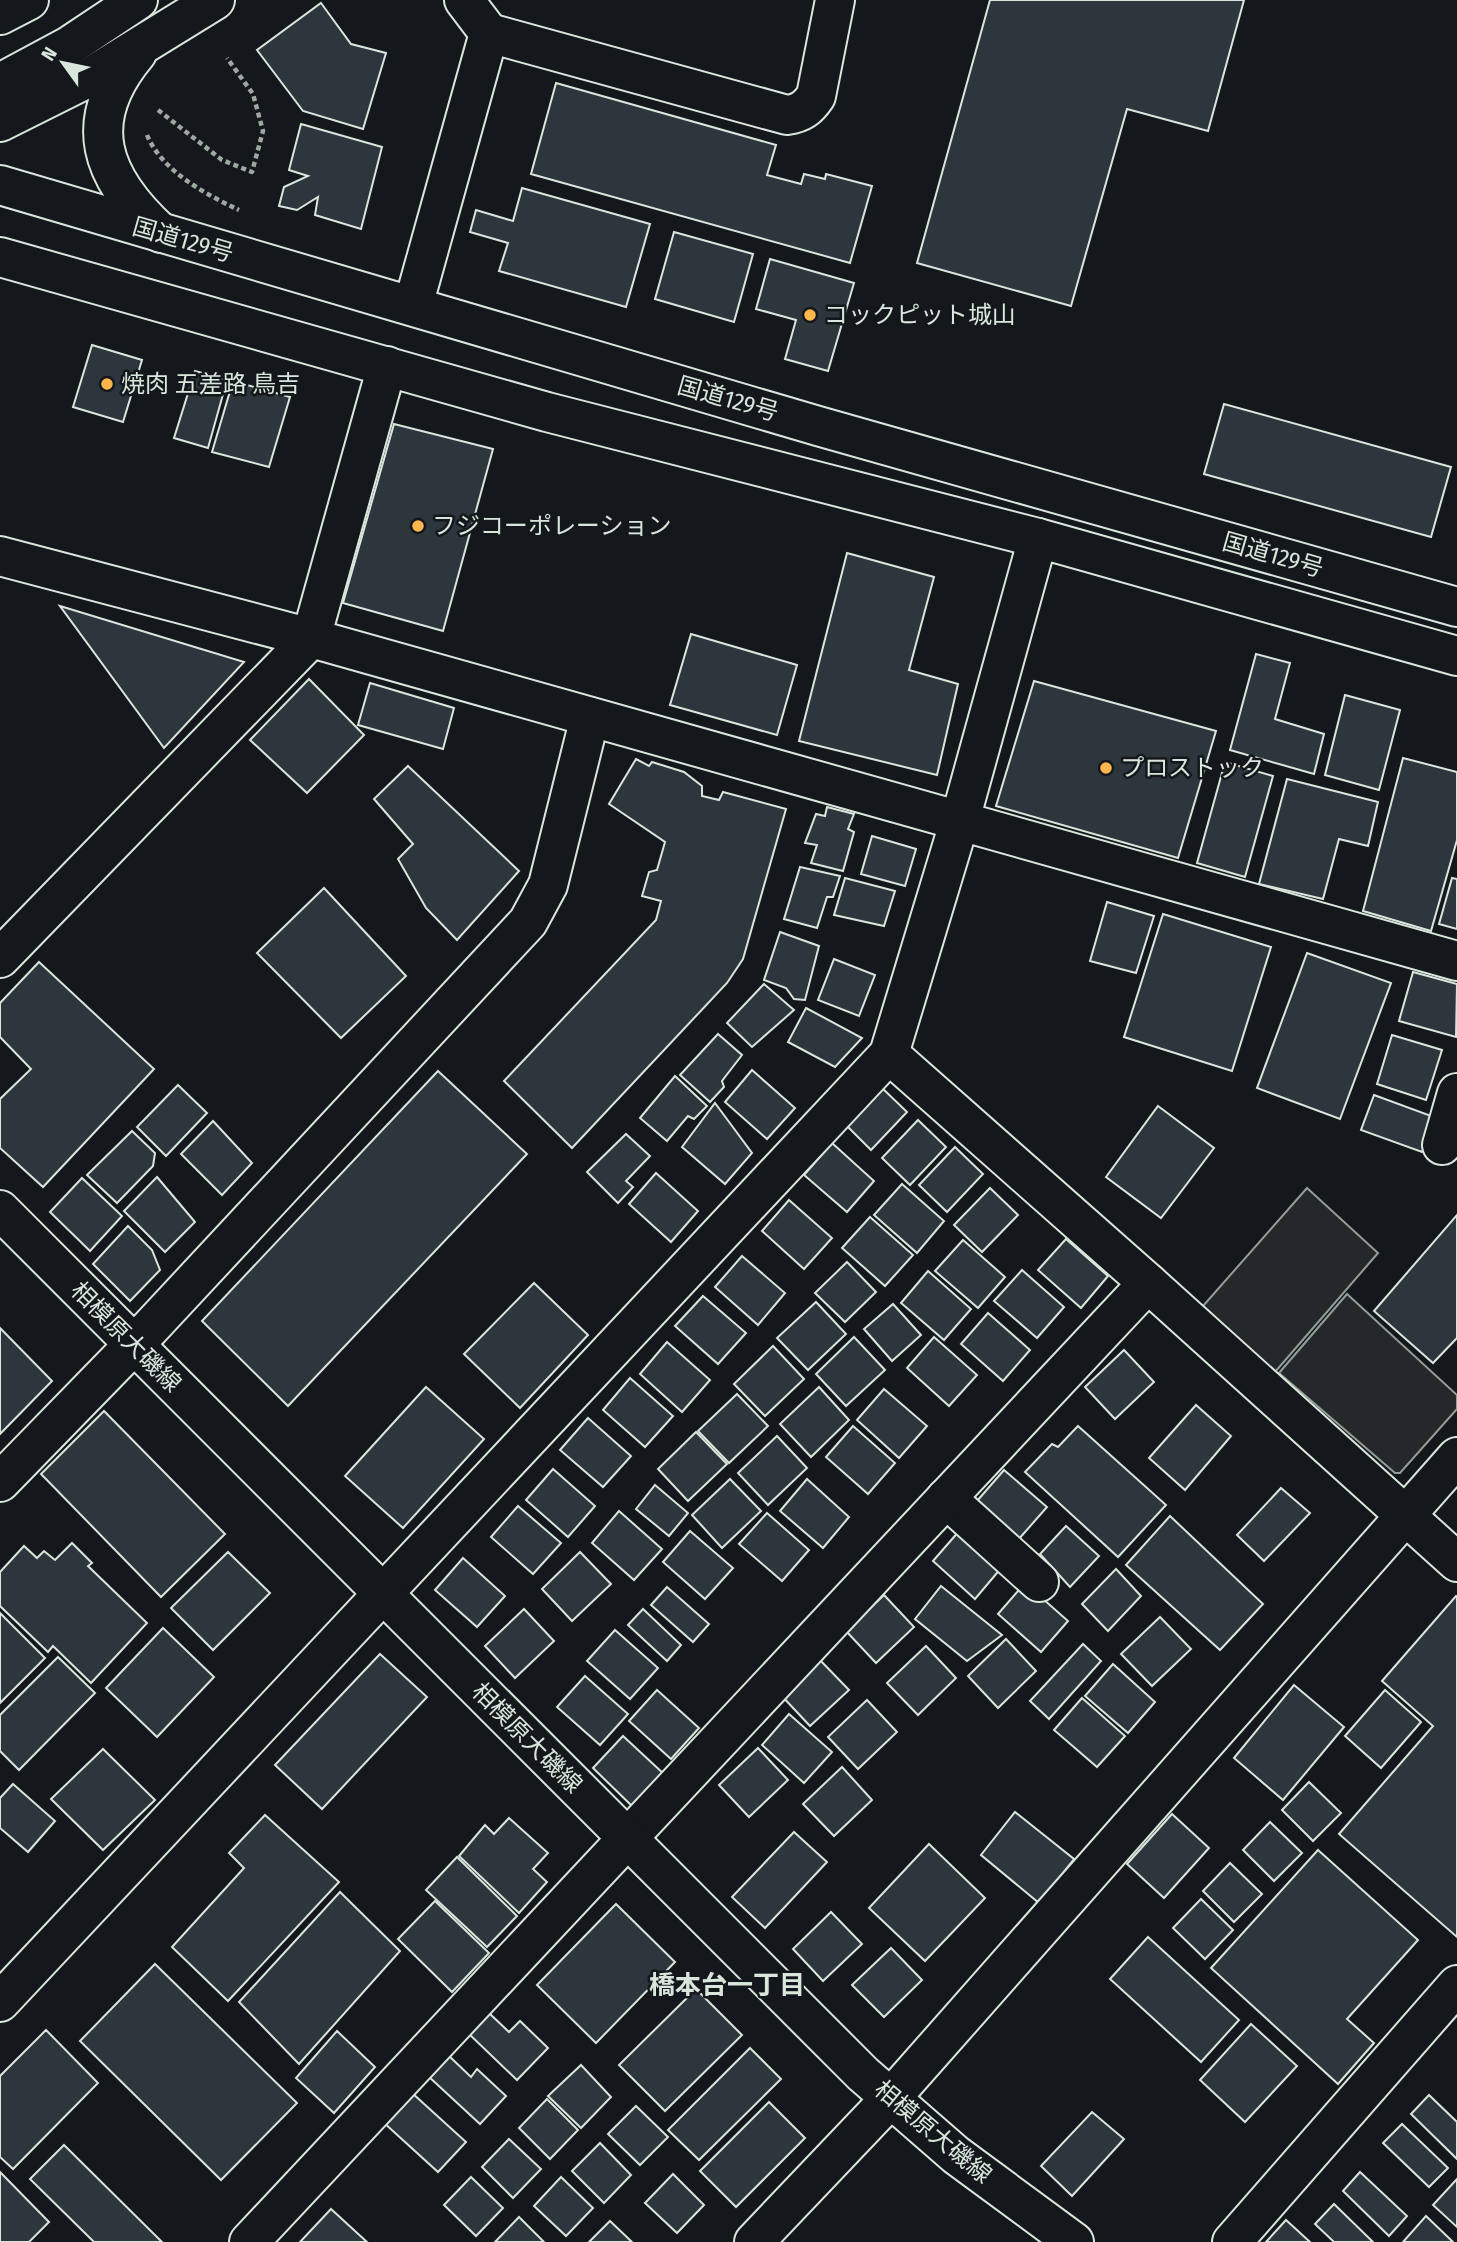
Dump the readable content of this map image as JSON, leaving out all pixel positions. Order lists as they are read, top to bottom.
{
  "streets": {
    "main road": ["国道129号", "相模原大磯線"]
  },
  "districts": ["橋本台一丁目"],
  "places": [
    "コックピット城山",
    "焼肉 五差路 鳥吉",
    "フジコーポレーション",
    "プロストック"
  ],
  "north": "top left"
}
